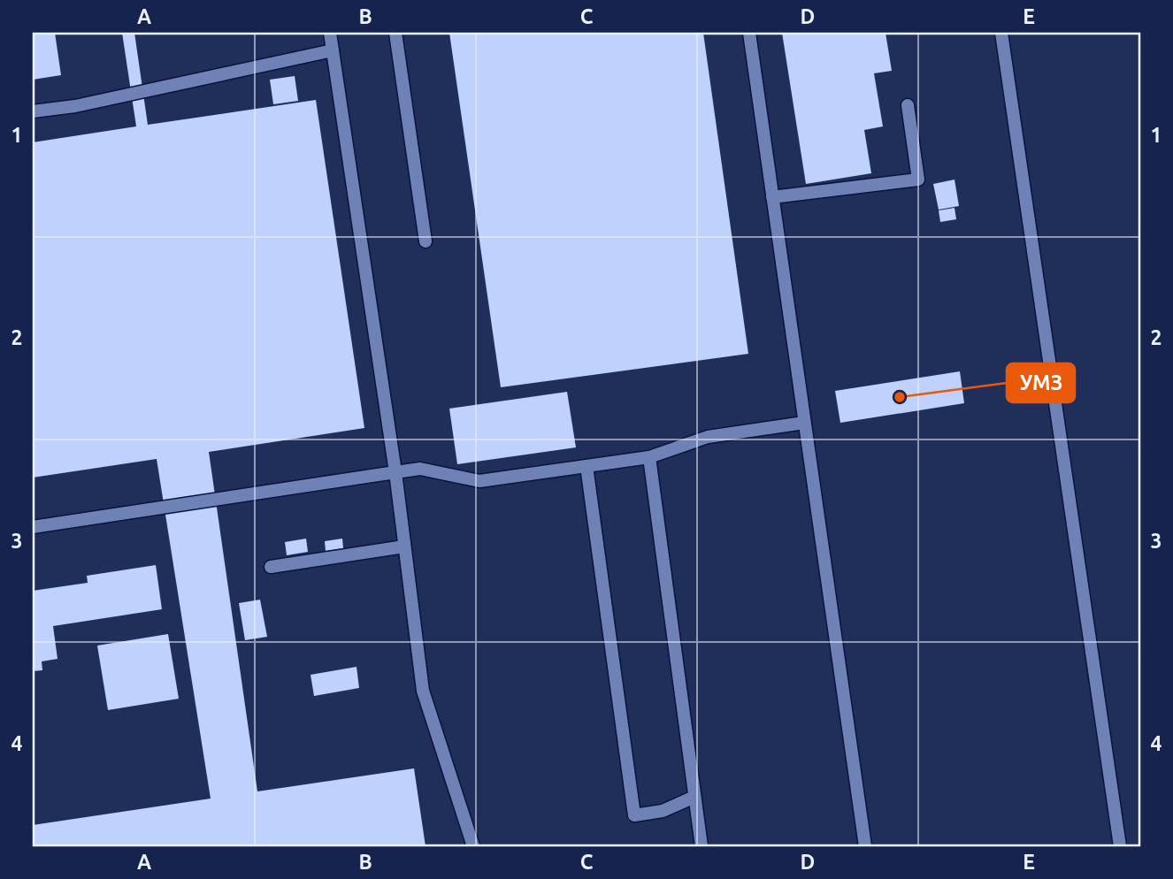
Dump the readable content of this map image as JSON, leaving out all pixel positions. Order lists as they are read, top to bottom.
{
  "places": ["УМЗ"],
  "grid": {
    "columns": [
      "A",
      "B",
      "C",
      "D",
      "E"
    ],
    "rows": [
      "1",
      "2",
      "3",
      "4"
    ]
  }
}
